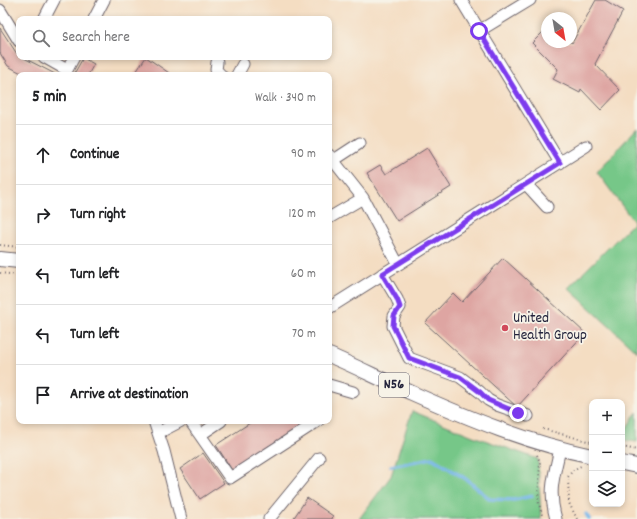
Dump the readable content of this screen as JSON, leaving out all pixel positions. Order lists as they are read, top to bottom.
{
  "streets": {
    "main road": ["N56"]
  },
  "places": ["United Health Group"],
  "north": "bottom right",
  "page": {
    "search": "Search here",
    "heading": ["5 min", "Walk · 340 m"],
    "list": [
      ["Continue", "90 m"],
      ["Turn right", "120 m"],
      ["Turn left", "60 m"],
      ["Turn left", "70 m"],
      "Arrive at destination"
    ],
    "map_buttons": ["+", "−"]
  }
}
